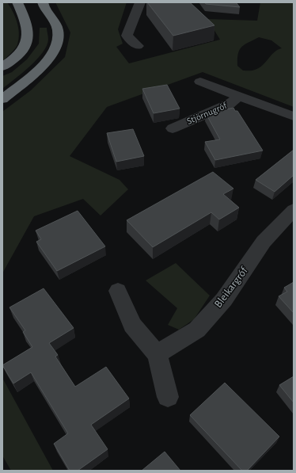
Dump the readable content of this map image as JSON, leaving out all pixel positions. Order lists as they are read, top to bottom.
{
  "streets": {
    "street": ["Stjörnugróf", "Bleikargróf"]
  }
}
